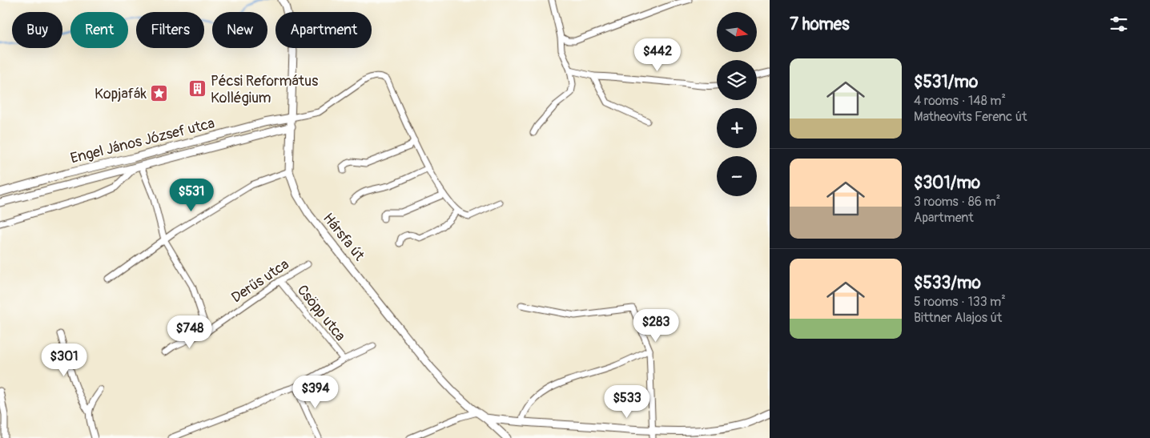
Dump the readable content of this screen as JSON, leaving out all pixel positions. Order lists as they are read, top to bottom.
{
  "streets": {
    "street": [
      "Engel János József utca",
      "Hársfa út",
      "Derűs utca",
      "Csöpp utca"
    ]
  },
  "crossings": [
    ["Engel János József utca", "Hársfa út"],
    ["Derűs utca", "Csöpp utca"]
  ],
  "places": {
    "building": ["Pécsi Református Kollégium"],
    "place": ["Kopjafák"]
  },
  "north": "right",
  "page": {
    "heading": "7 homes",
    "map_buttons": ["+", "−"],
    "chip": [
      "Buy",
      "Rent",
      "Filters",
      "New",
      "Apartment"
    ],
    "price": [
      "$442",
      "$531",
      "$283",
      "$748",
      "$301",
      "$394",
      "$533"
    ],
    "list": [
      {
        "name": "$531/mo",
        "note": "4 rooms · 148 m² · Matheovits Ferenc út"
      },
      {
        "name": "$301/mo",
        "note": "3 rooms · 86 m² · Apartment"
      },
      {
        "name": "$533/mo",
        "note": "5 rooms · 133 m² · Bittner Alajos út"
      }
    ]
  }
}
